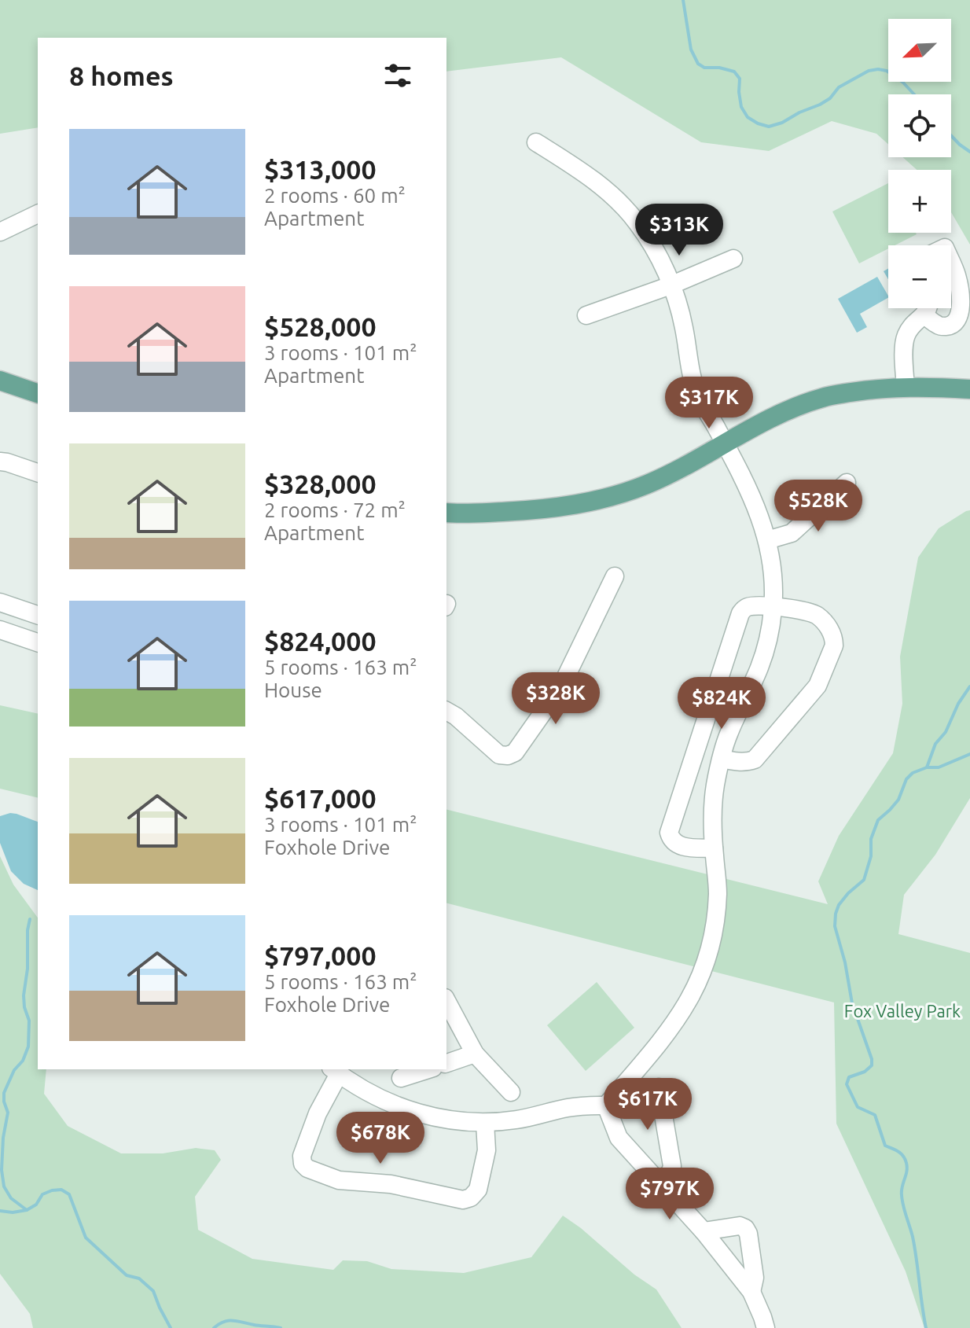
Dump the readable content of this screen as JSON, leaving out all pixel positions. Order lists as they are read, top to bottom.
{
  "parks": ["Fox Valley Park"],
  "north": "bottom left",
  "page": {
    "map_buttons": ["+", "−"],
    "heading": "8 homes",
    "list": [
      {
        "name": "$313,000",
        "note": "2 rooms · 60 m² · Apartment"
      },
      {
        "name": "$528,000",
        "note": "3 rooms · 101 m² · Apartment"
      },
      {
        "name": "$328,000",
        "note": "2 rooms · 72 m² · Apartment"
      },
      {
        "name": "$824,000",
        "note": "5 rooms · 163 m² · House"
      },
      {
        "name": "$617,000",
        "note": "3 rooms · 101 m² · Foxhole Drive"
      },
      {
        "name": "$797,000",
        "note": "5 rooms · 163 m² · Foxhole Drive"
      }
    ],
    "price": [
      "$313K",
      "$317K",
      "$528K",
      "$328K",
      "$824K",
      "$617K",
      "$678K",
      "$797K"
    ]
  }
}
